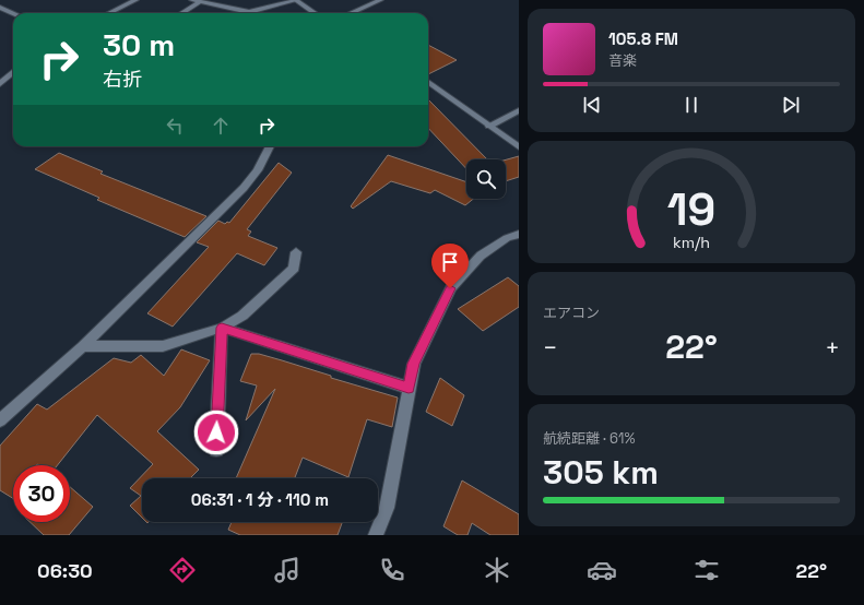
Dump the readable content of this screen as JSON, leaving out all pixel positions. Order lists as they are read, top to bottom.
{
  "page": {
    "turn": ["30 m", "右折"],
    "song": ["105.8 FM", "音楽"],
    "tile": [
      "エアコン",
      ["航続距離 · 61%", "305 km"]
    ],
    "heat": ["−", "22°", "+"],
    "limit": "30",
    "trip": "06:31 · 1 分 · 110 m",
    "tabs": ["06:30", "22°"],
    "gauge": ["19", "km/h"]
  }
}
